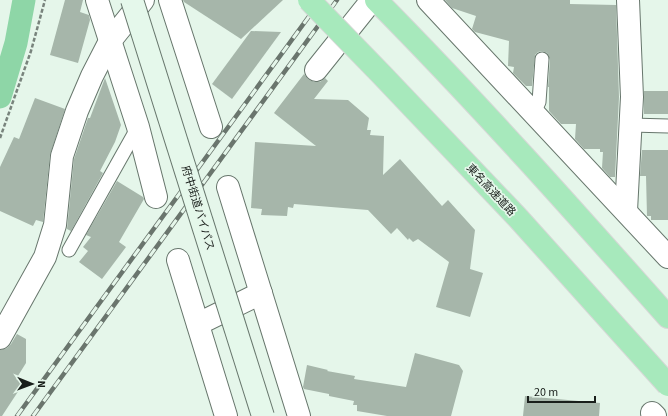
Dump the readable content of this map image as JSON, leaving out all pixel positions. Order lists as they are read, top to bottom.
{
  "streets": {
    "highway": ["東名高速道路"],
    "street": ["府中街道バイパス"]
  },
  "scale_bar": "20 m",
  "north": "right"
}
